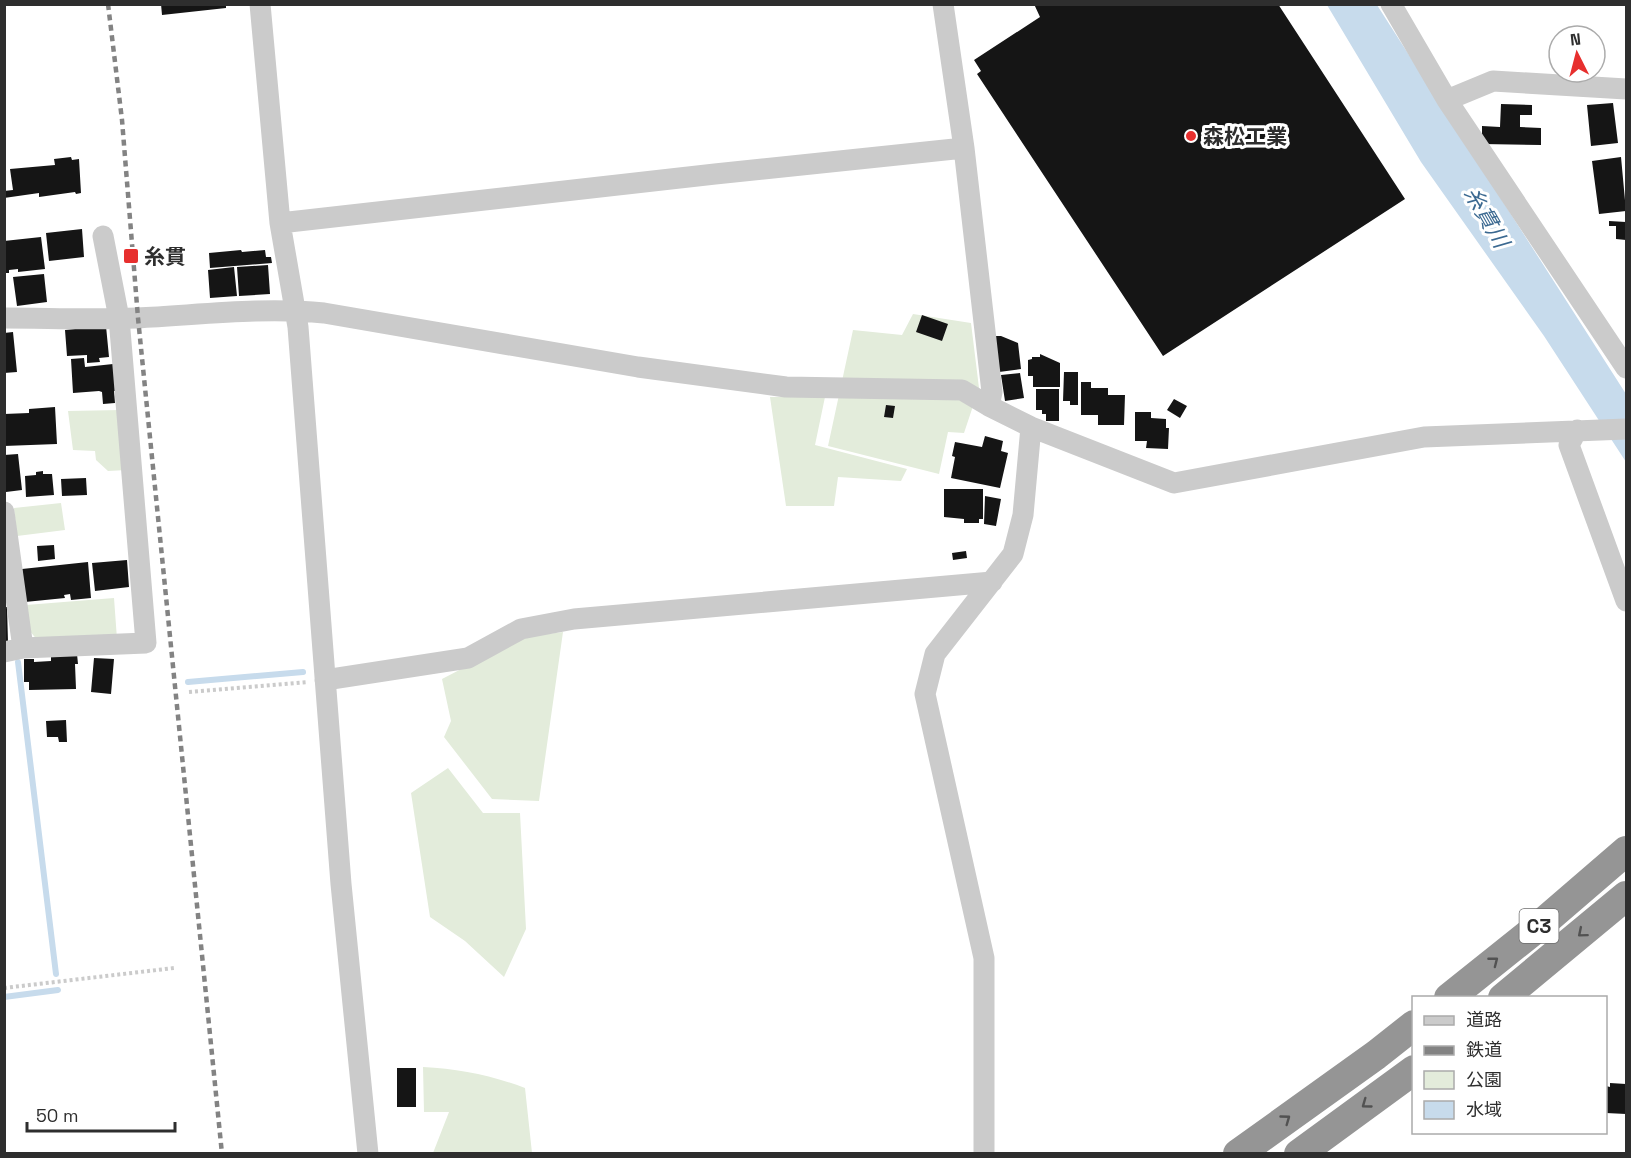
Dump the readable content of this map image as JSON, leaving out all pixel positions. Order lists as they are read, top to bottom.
{
  "streets": {
    "highway": ["C3"]
  },
  "water": ["糸貫川"],
  "places": {
    "other": ["森松工業"],
    "transit": ["糸貫"]
  },
  "legend": [
    "道路",
    "鉄道",
    "公園",
    "水域"
  ],
  "scale_bar": "50 m",
  "north": "top"
}
